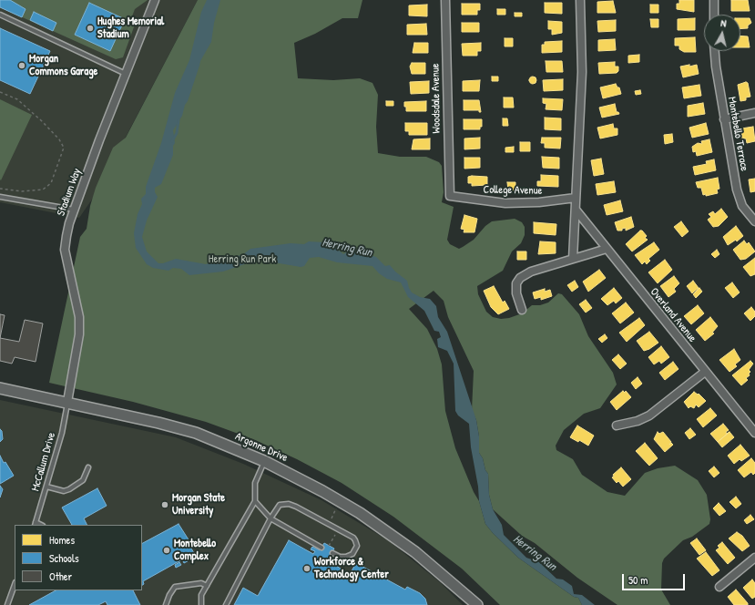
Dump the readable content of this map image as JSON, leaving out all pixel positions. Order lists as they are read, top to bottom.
{
  "streets": {
    "main road": ["Argonne Drive"],
    "street": [
      "Woodsdale Avenue",
      "Montebello Terrace",
      "College Avenue",
      "Stadium Way",
      "Overland Avenue"
    ],
    "lane": ["McCallum Drive"]
  },
  "crossings": [
    ["Woodsdale Avenue", "College Avenue"],
    ["Stadium Way", "Argonne Drive"],
    ["Stadium Way", "McCallum Drive"],
    ["Argonne Drive", "McCallum Drive"]
  ],
  "water": ["Herring Run"],
  "parks": ["Herring Run Park"],
  "places": [
    "Hughes Memorial Stadium",
    "Morgan Commons Garage",
    "Morgan State University",
    "Montebello Complex",
    "Workforce & Technology Center"
  ],
  "legend": ["Homes", "Schools", "Other"],
  "scale_bar": "50 m",
  "north": "top"
}
